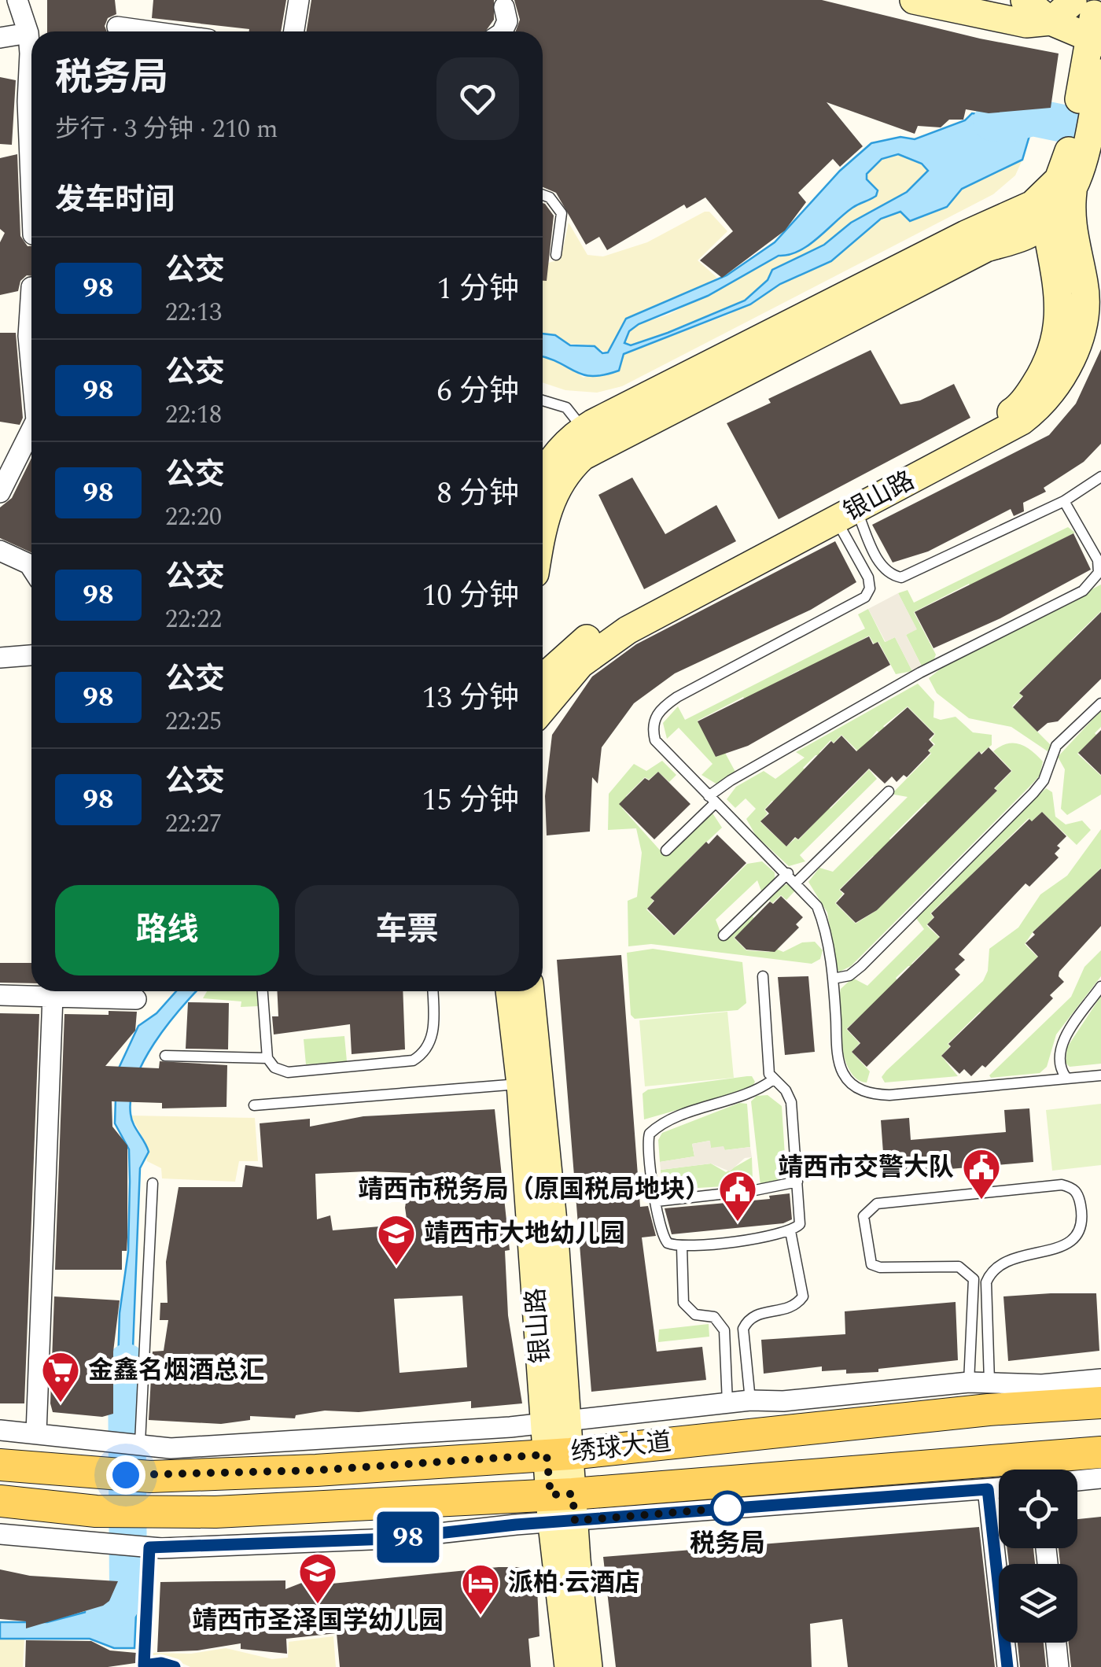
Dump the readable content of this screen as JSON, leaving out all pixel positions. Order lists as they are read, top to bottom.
{
  "streets": {
    "main road": ["银山路", "绣球大道"]
  },
  "crossings": [
    ["银山路", "绣球大道"]
  ],
  "places": {
    "public building": ["靖西市交警大队", "靖西市税务局（原国税局地块）"],
    "school or university": ["靖西市大地幼儿园", "靖西市圣泽国学幼儿园"],
    "supermarket": ["金鑫名烟酒总汇"],
    "other": ["税务局"],
    "hotel": ["派柏·云酒店"]
  },
  "lines": ["bus line 98"],
  "page": {
    "on_map": "98",
    "heading": [
      ["税务局", "步行 · 3 分钟 · 210 m"],
      "发车时间"
    ],
    "list": [
      {
        "mark": "98",
        "name": "公交",
        "note": "22:13",
        "value": "1 分钟"
      },
      {
        "mark": "98",
        "name": "公交",
        "note": "22:18",
        "value": "6 分钟"
      },
      {
        "mark": "98",
        "name": "公交",
        "note": "22:20",
        "value": "8 分钟"
      },
      {
        "mark": "98",
        "name": "公交",
        "note": "22:22",
        "value": "10 分钟"
      },
      {
        "mark": "98",
        "name": "公交",
        "note": "22:25",
        "value": "13 分钟"
      },
      {
        "mark": "98",
        "name": "公交",
        "note": "22:27",
        "value": "15 分钟"
      }
    ],
    "buttons": ["路线", "车票"]
  }
}
